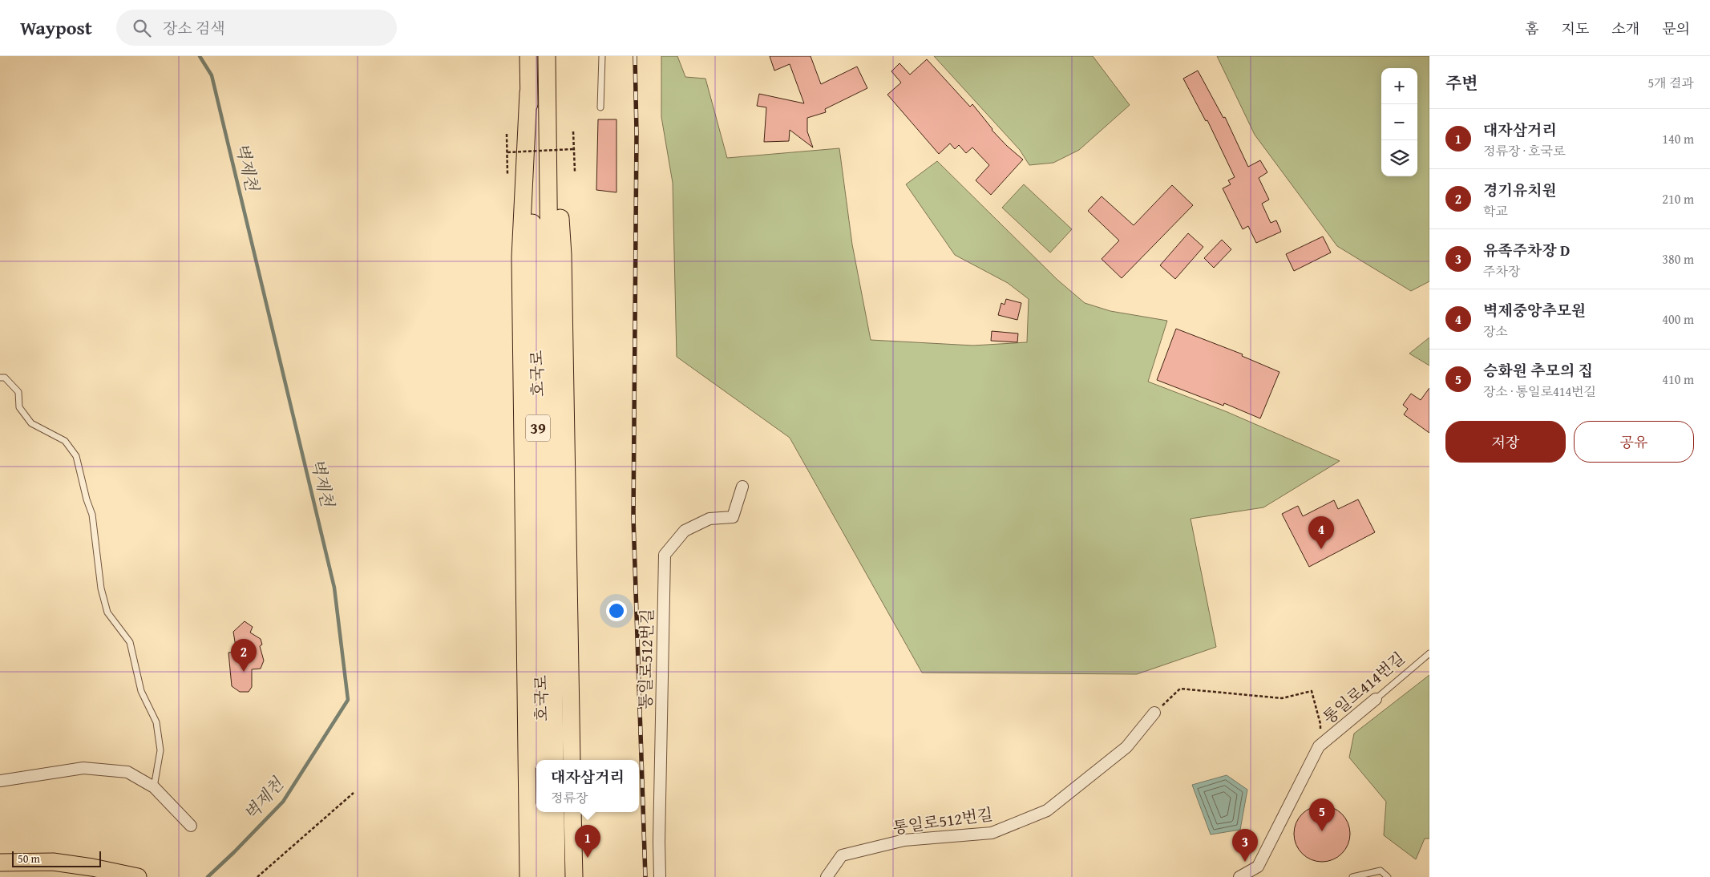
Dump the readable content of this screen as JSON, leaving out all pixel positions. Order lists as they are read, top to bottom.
{
  "streets": {
    "main road": ["호국로", "39"],
    "street": ["통일로512번길", "통일로414번길"]
  },
  "water": ["벽제천"],
  "scale_bar": "50 m",
  "page": {
    "header": "Waypost",
    "search": "장소 검색",
    "nav": [
      "홈",
      "지도",
      "소개",
      "문의"
    ],
    "heading": ["주변", "5개 결과"],
    "map_buttons": ["+", "−"],
    "list": [
      {
        "mark": "1",
        "name": "대자삼거리",
        "note": "정류장 · 호국로",
        "value": "140 m"
      },
      {
        "mark": "2",
        "name": "경기유치원",
        "note": "학교",
        "value": "210 m"
      },
      {
        "mark": "3",
        "name": "유족주차장 D",
        "note": "주차장",
        "value": "380 m"
      },
      {
        "mark": "4",
        "name": "벽제중앙추모원",
        "note": "장소",
        "value": "400 m"
      },
      {
        "mark": "5",
        "name": "승화원 추모의 집",
        "note": "장소 · 통일로414번길",
        "value": "410 m"
      }
    ],
    "buttons": ["저장", "공유"],
    "pins": [
      "4",
      "2",
      "5",
      "1",
      "3"
    ],
    "popup": ["대자삼거리", "정류장"],
    "scale": "50 m"
  }
}
